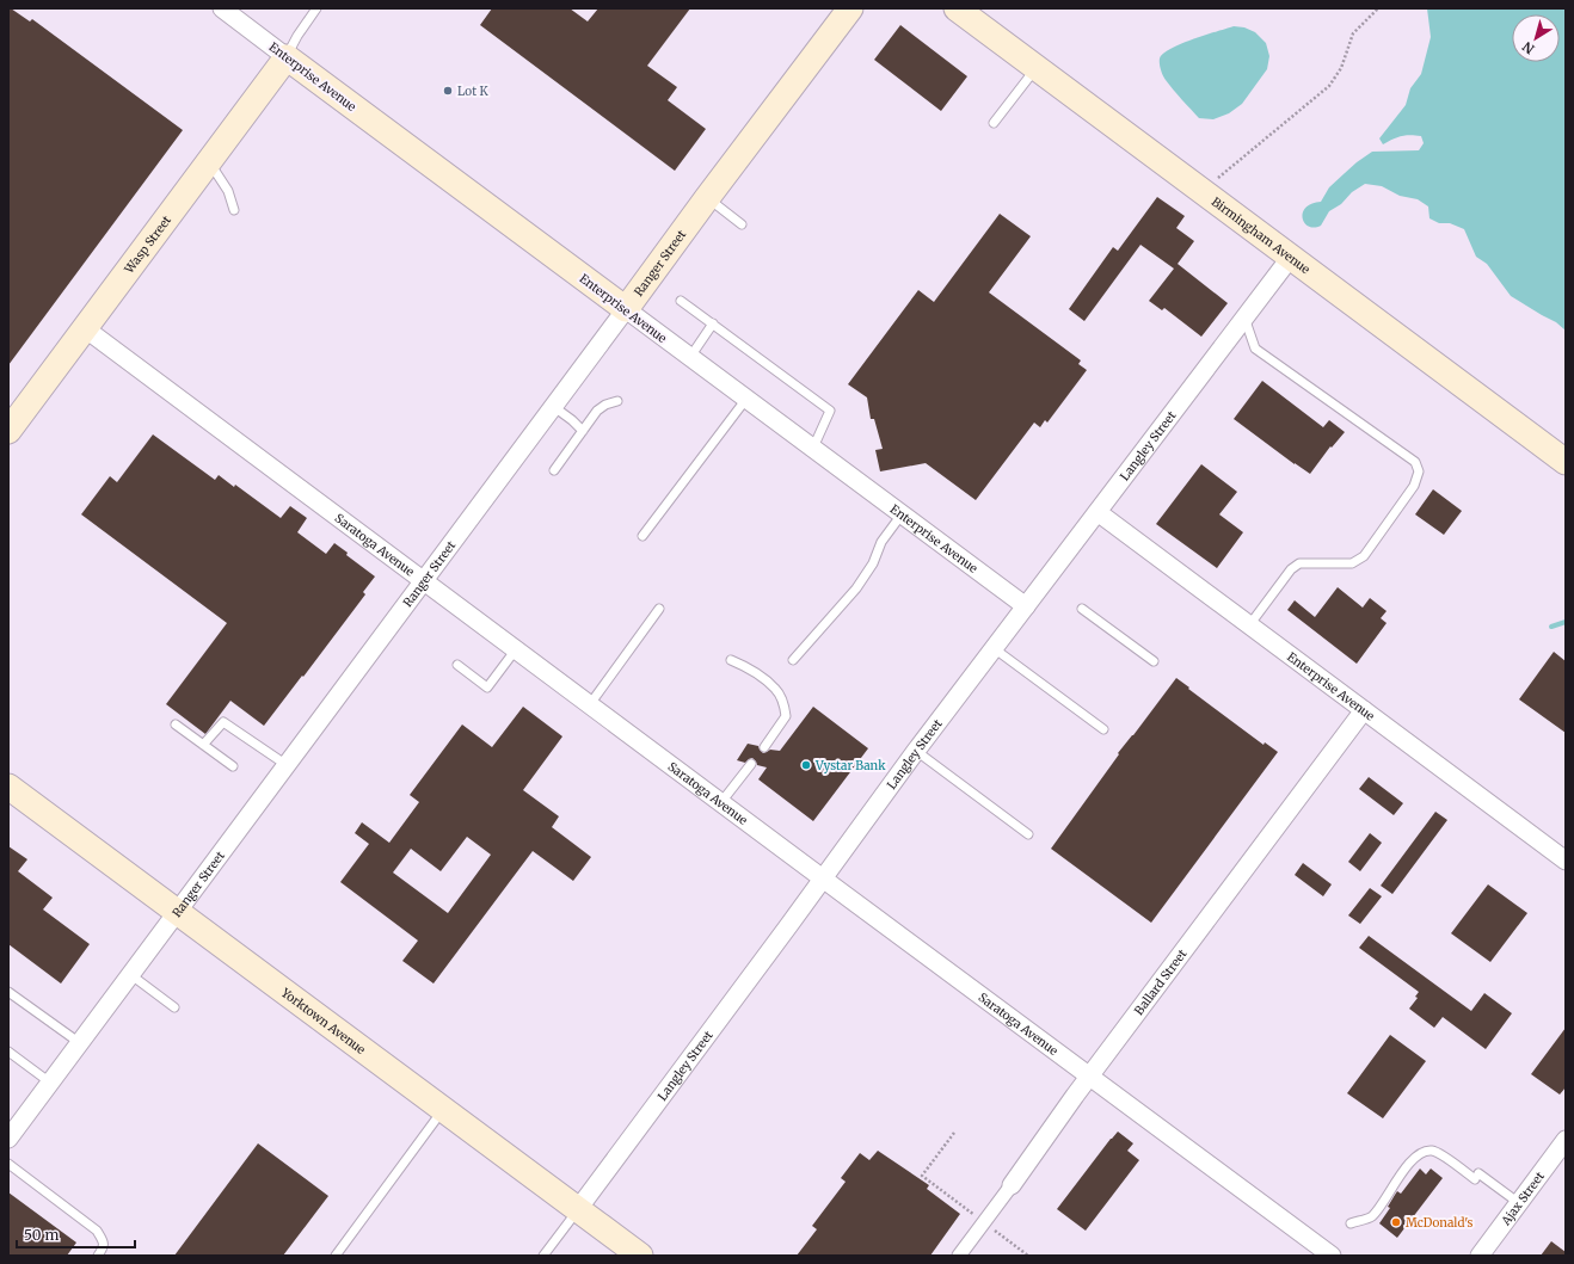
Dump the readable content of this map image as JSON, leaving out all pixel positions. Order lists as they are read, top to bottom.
{
  "streets": {
    "main road": [
      "Enterprise Avenue",
      "Birmingham Avenue",
      "Wasp Street",
      "Ranger Street",
      "Yorktown Avenue"
    ],
    "street": [
      "Langley Street",
      "Saratoga Avenue",
      "Ballard Street",
      "Ajax Street"
    ]
  },
  "crossings": [
    ["Enterprise Avenue", "Wasp Street"],
    ["Enterprise Avenue", "Ranger Street"],
    ["Enterprise Avenue", "Langley Street"],
    ["Enterprise Avenue", "Ballard Street"],
    ["Birmingham Avenue", "Langley Street"],
    ["Wasp Street", "Saratoga Avenue"],
    ["Ranger Street", "Saratoga Avenue"],
    ["Ranger Street", "Yorktown Avenue"],
    ["Langley Street", "Saratoga Avenue"],
    ["Langley Street", "Yorktown Avenue"],
    ["Saratoga Avenue", "Ballard Street"]
  ],
  "places": ["Lot K", "Vystar Bank", "McDonald's"],
  "scale_bar": "50 m",
  "north": "bottom left"
}
